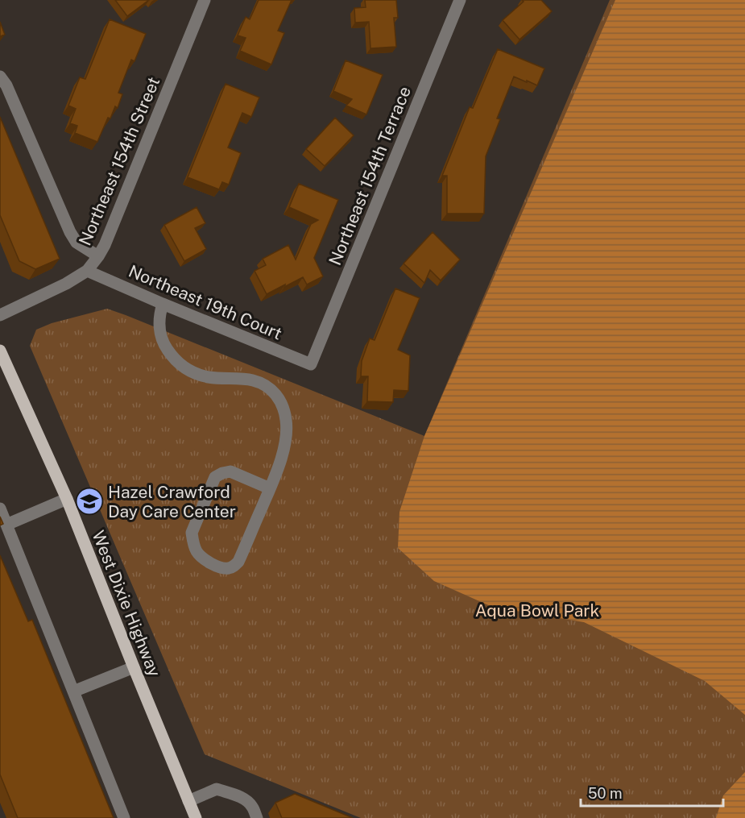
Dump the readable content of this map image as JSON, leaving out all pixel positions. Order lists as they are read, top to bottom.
{
  "streets": {
    "main road": ["West Dixie Highway"],
    "street": ["Northeast 154th Street", "Northeast 154th Terrace", "Northeast 19th Court"]
  },
  "crossings": [
    ["Northeast 154th Street", "Northeast 19th Court"],
    ["Northeast 154th Terrace", "Northeast 19th Court"]
  ],
  "parks": ["Aqua Bowl Park"],
  "places": {
    "school or university": ["Hazel Crawford Day Care Center"]
  },
  "scale_bar": "50 m"
}
